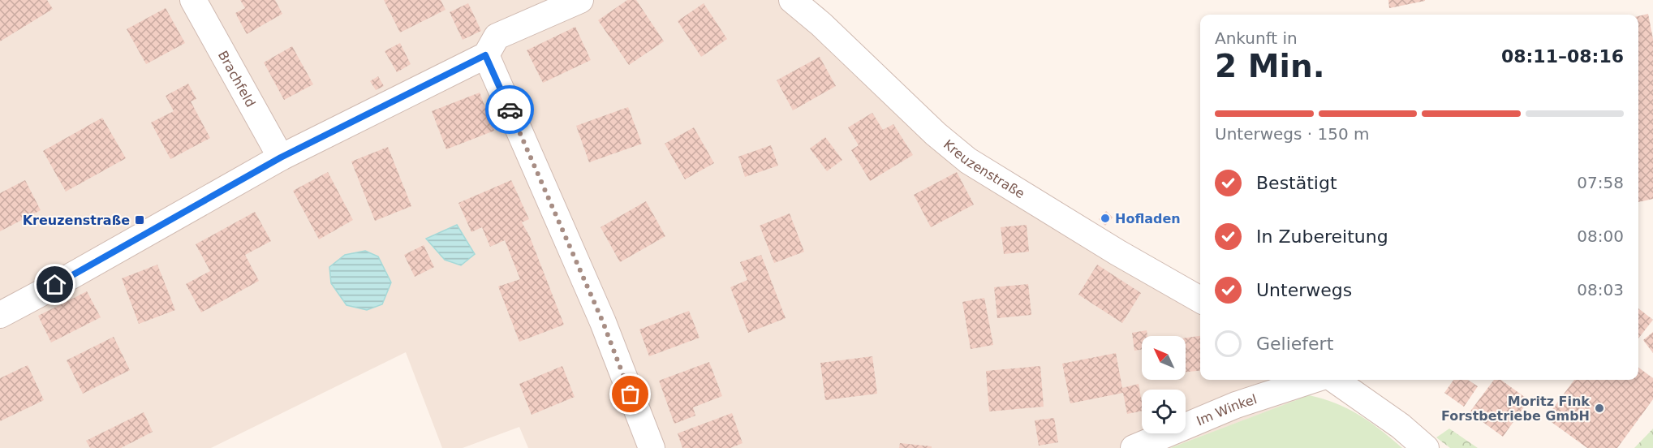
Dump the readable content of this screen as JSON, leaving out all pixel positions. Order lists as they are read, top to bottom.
{
  "streets": {
    "street": ["Brachfeld", "Kreuzenstraße", "Im Winkel"]
  },
  "places": {
    "other": ["Hofladen", "Moritz Fink Forstbetriebe GmbH"],
    "transit": ["Kreuzenstraße"]
  },
  "north": "top left",
  "page": {
    "heading": ["2 Min.", "Ankunft in", "08:11–08:16"],
    "bar": "Unterwegs · 150 m",
    "list": [
      ["Bestätigt", "07:58"],
      ["In Zubereitung", "08:00"],
      ["Unterwegs", "08:03"],
      "Geliefert"
    ]
  }
}
